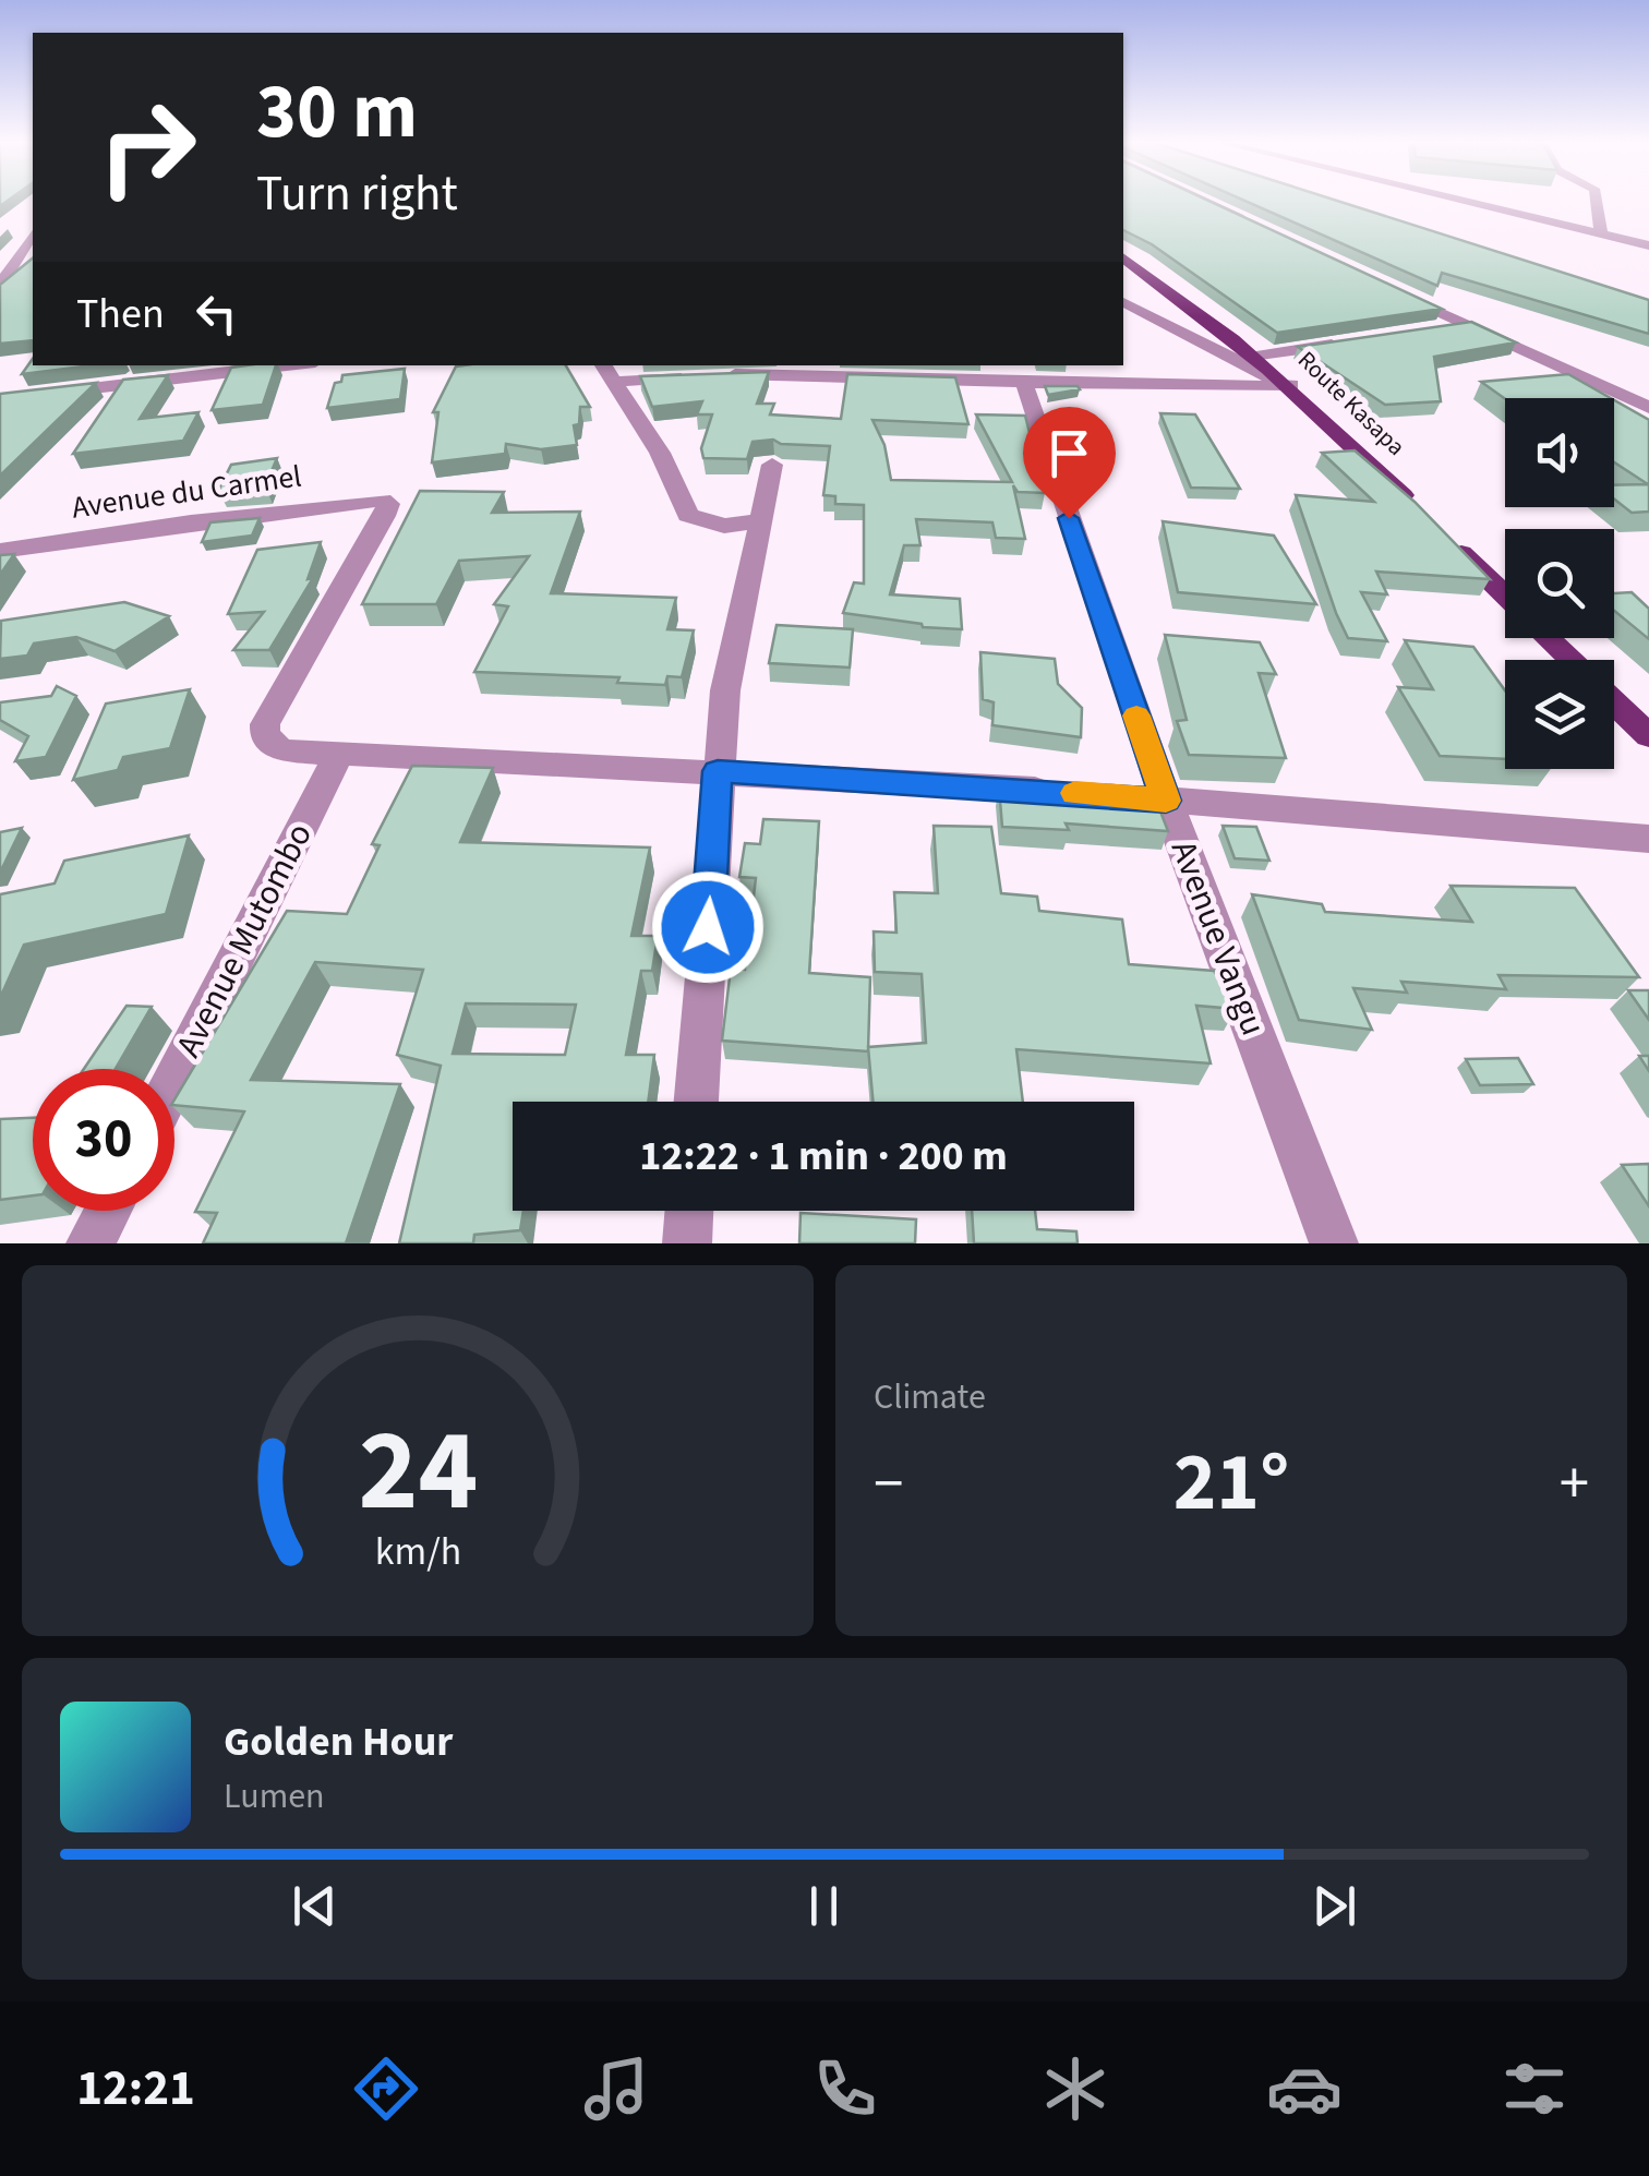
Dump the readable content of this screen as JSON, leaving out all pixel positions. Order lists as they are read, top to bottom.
{
  "streets": {
    "main road": ["Route Kasapa"],
    "street": ["Avenue du Carmel", "Avenue Vangu", "Avenue Mutombo"]
  },
  "crossings": [
    ["Avenue du Carmel", "Avenue Mutombo"]
  ],
  "page": {
    "turn": ["30 m", "Turn right"],
    "then": "Then",
    "limit": "30",
    "trip": "12:22 · 1 min · 200 m",
    "tile": "Climate",
    "heat": ["−", "21°", "+"],
    "song": ["Golden Hour", "Lumen"],
    "tabs": "12:21",
    "gauge": ["24", "km/h"]
  }
}
